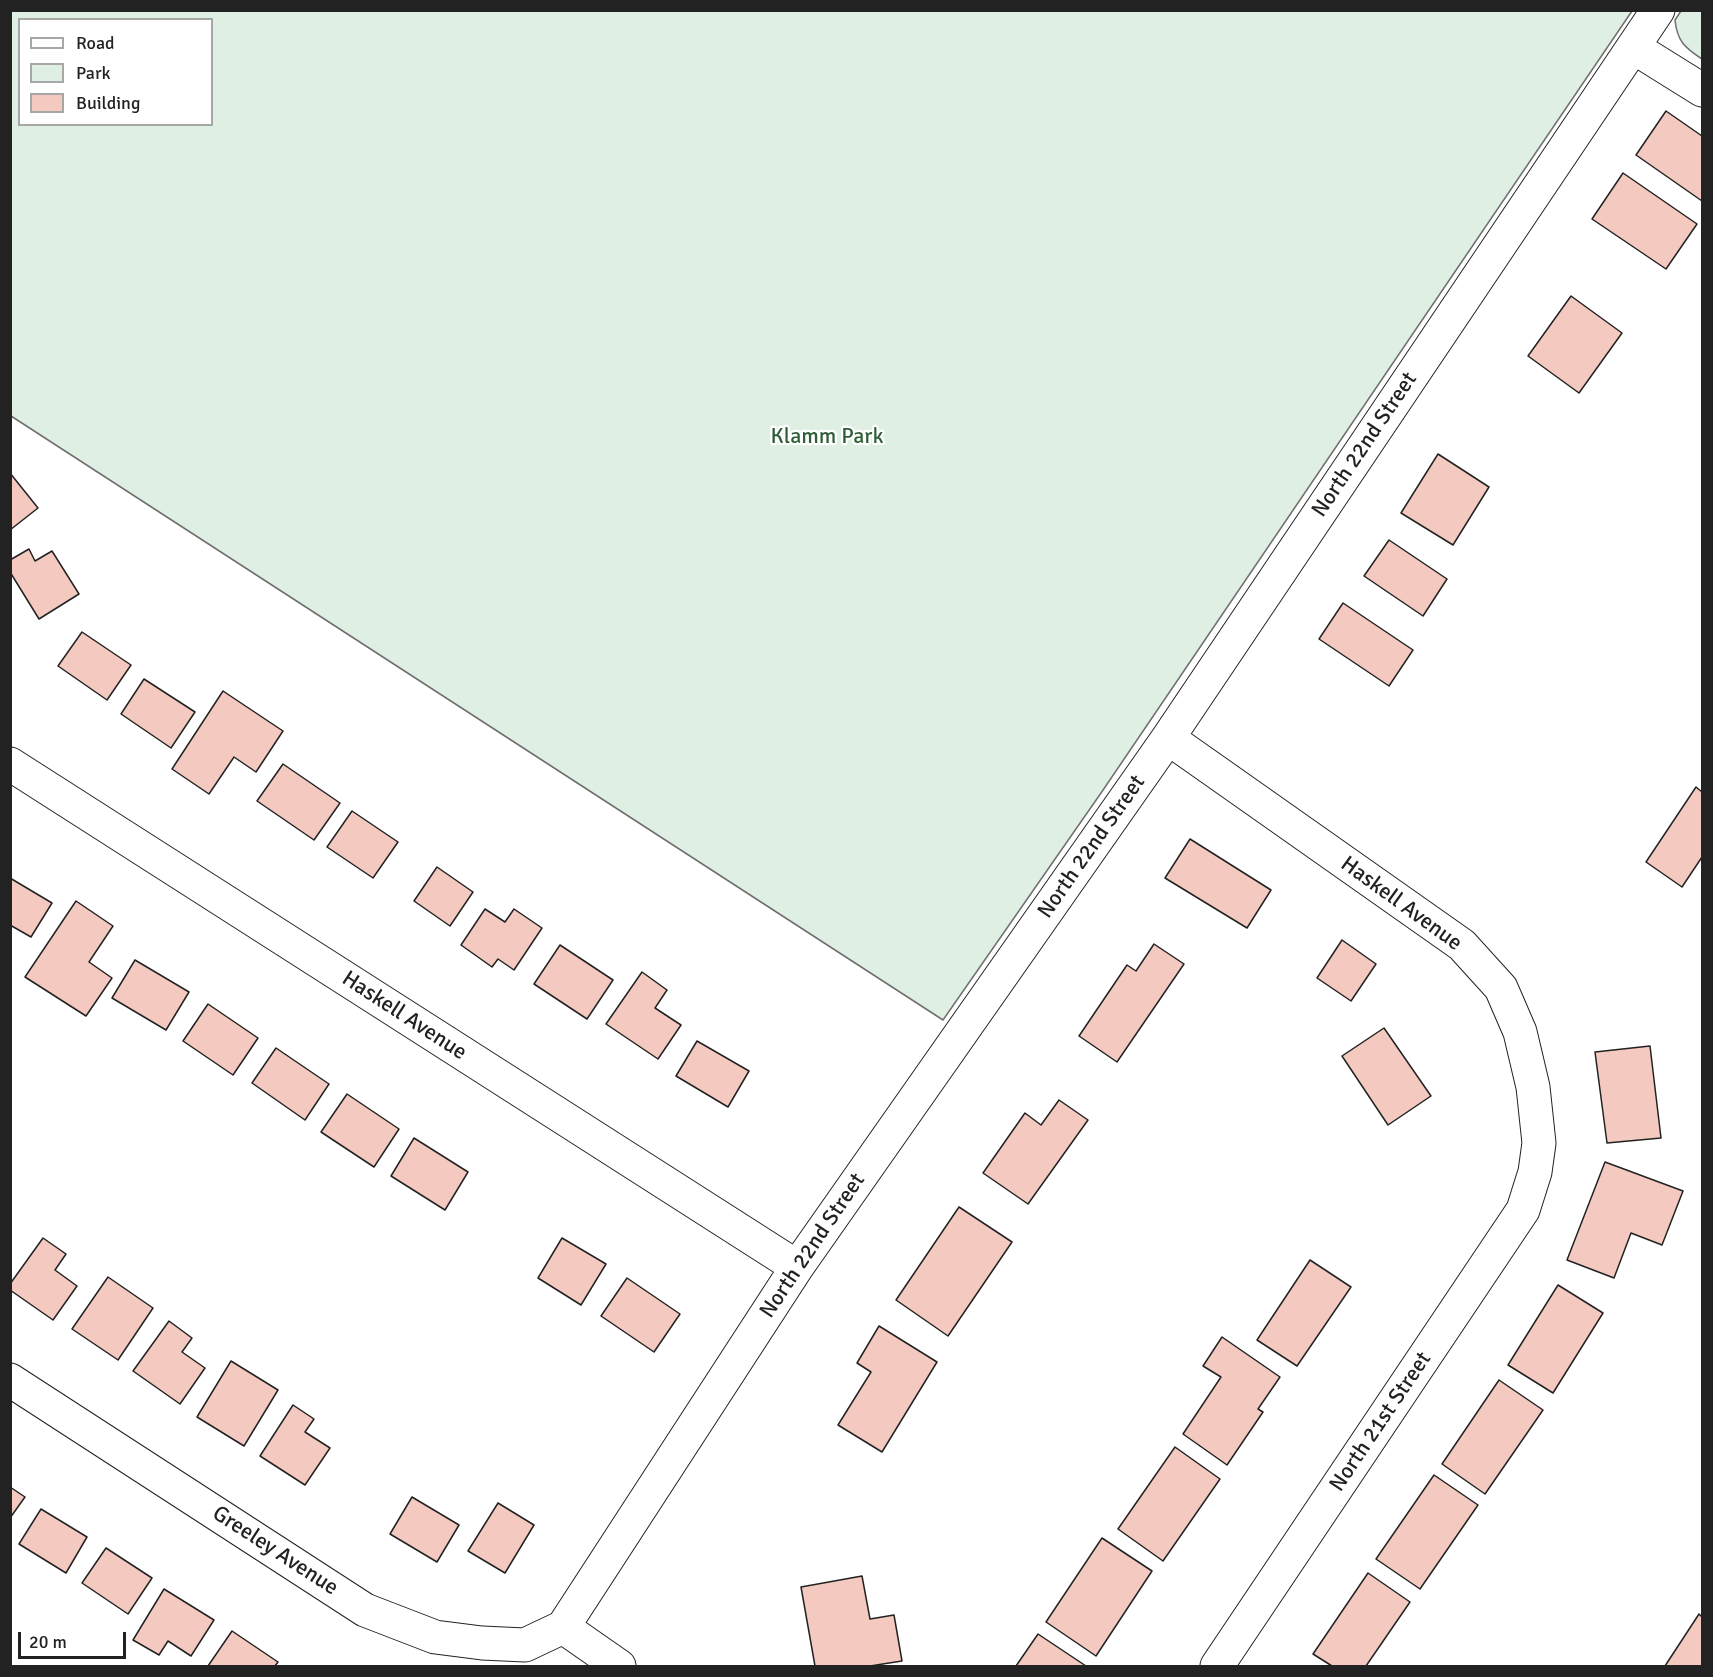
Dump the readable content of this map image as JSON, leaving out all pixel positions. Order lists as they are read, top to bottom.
{
  "streets": {
    "street": [
      "North 22nd Street",
      "Haskell Avenue",
      "North 21st Street",
      "Greeley Avenue"
    ]
  },
  "crossings": [
    ["North 22nd Street", "Haskell Avenue"],
    ["North 22nd Street", "Greeley Avenue"],
    ["Haskell Avenue", "North 21st Street"]
  ],
  "parks": ["Klamm Park"],
  "legend": ["Road", "Park", "Building"],
  "scale_bar": "20 m"
}
